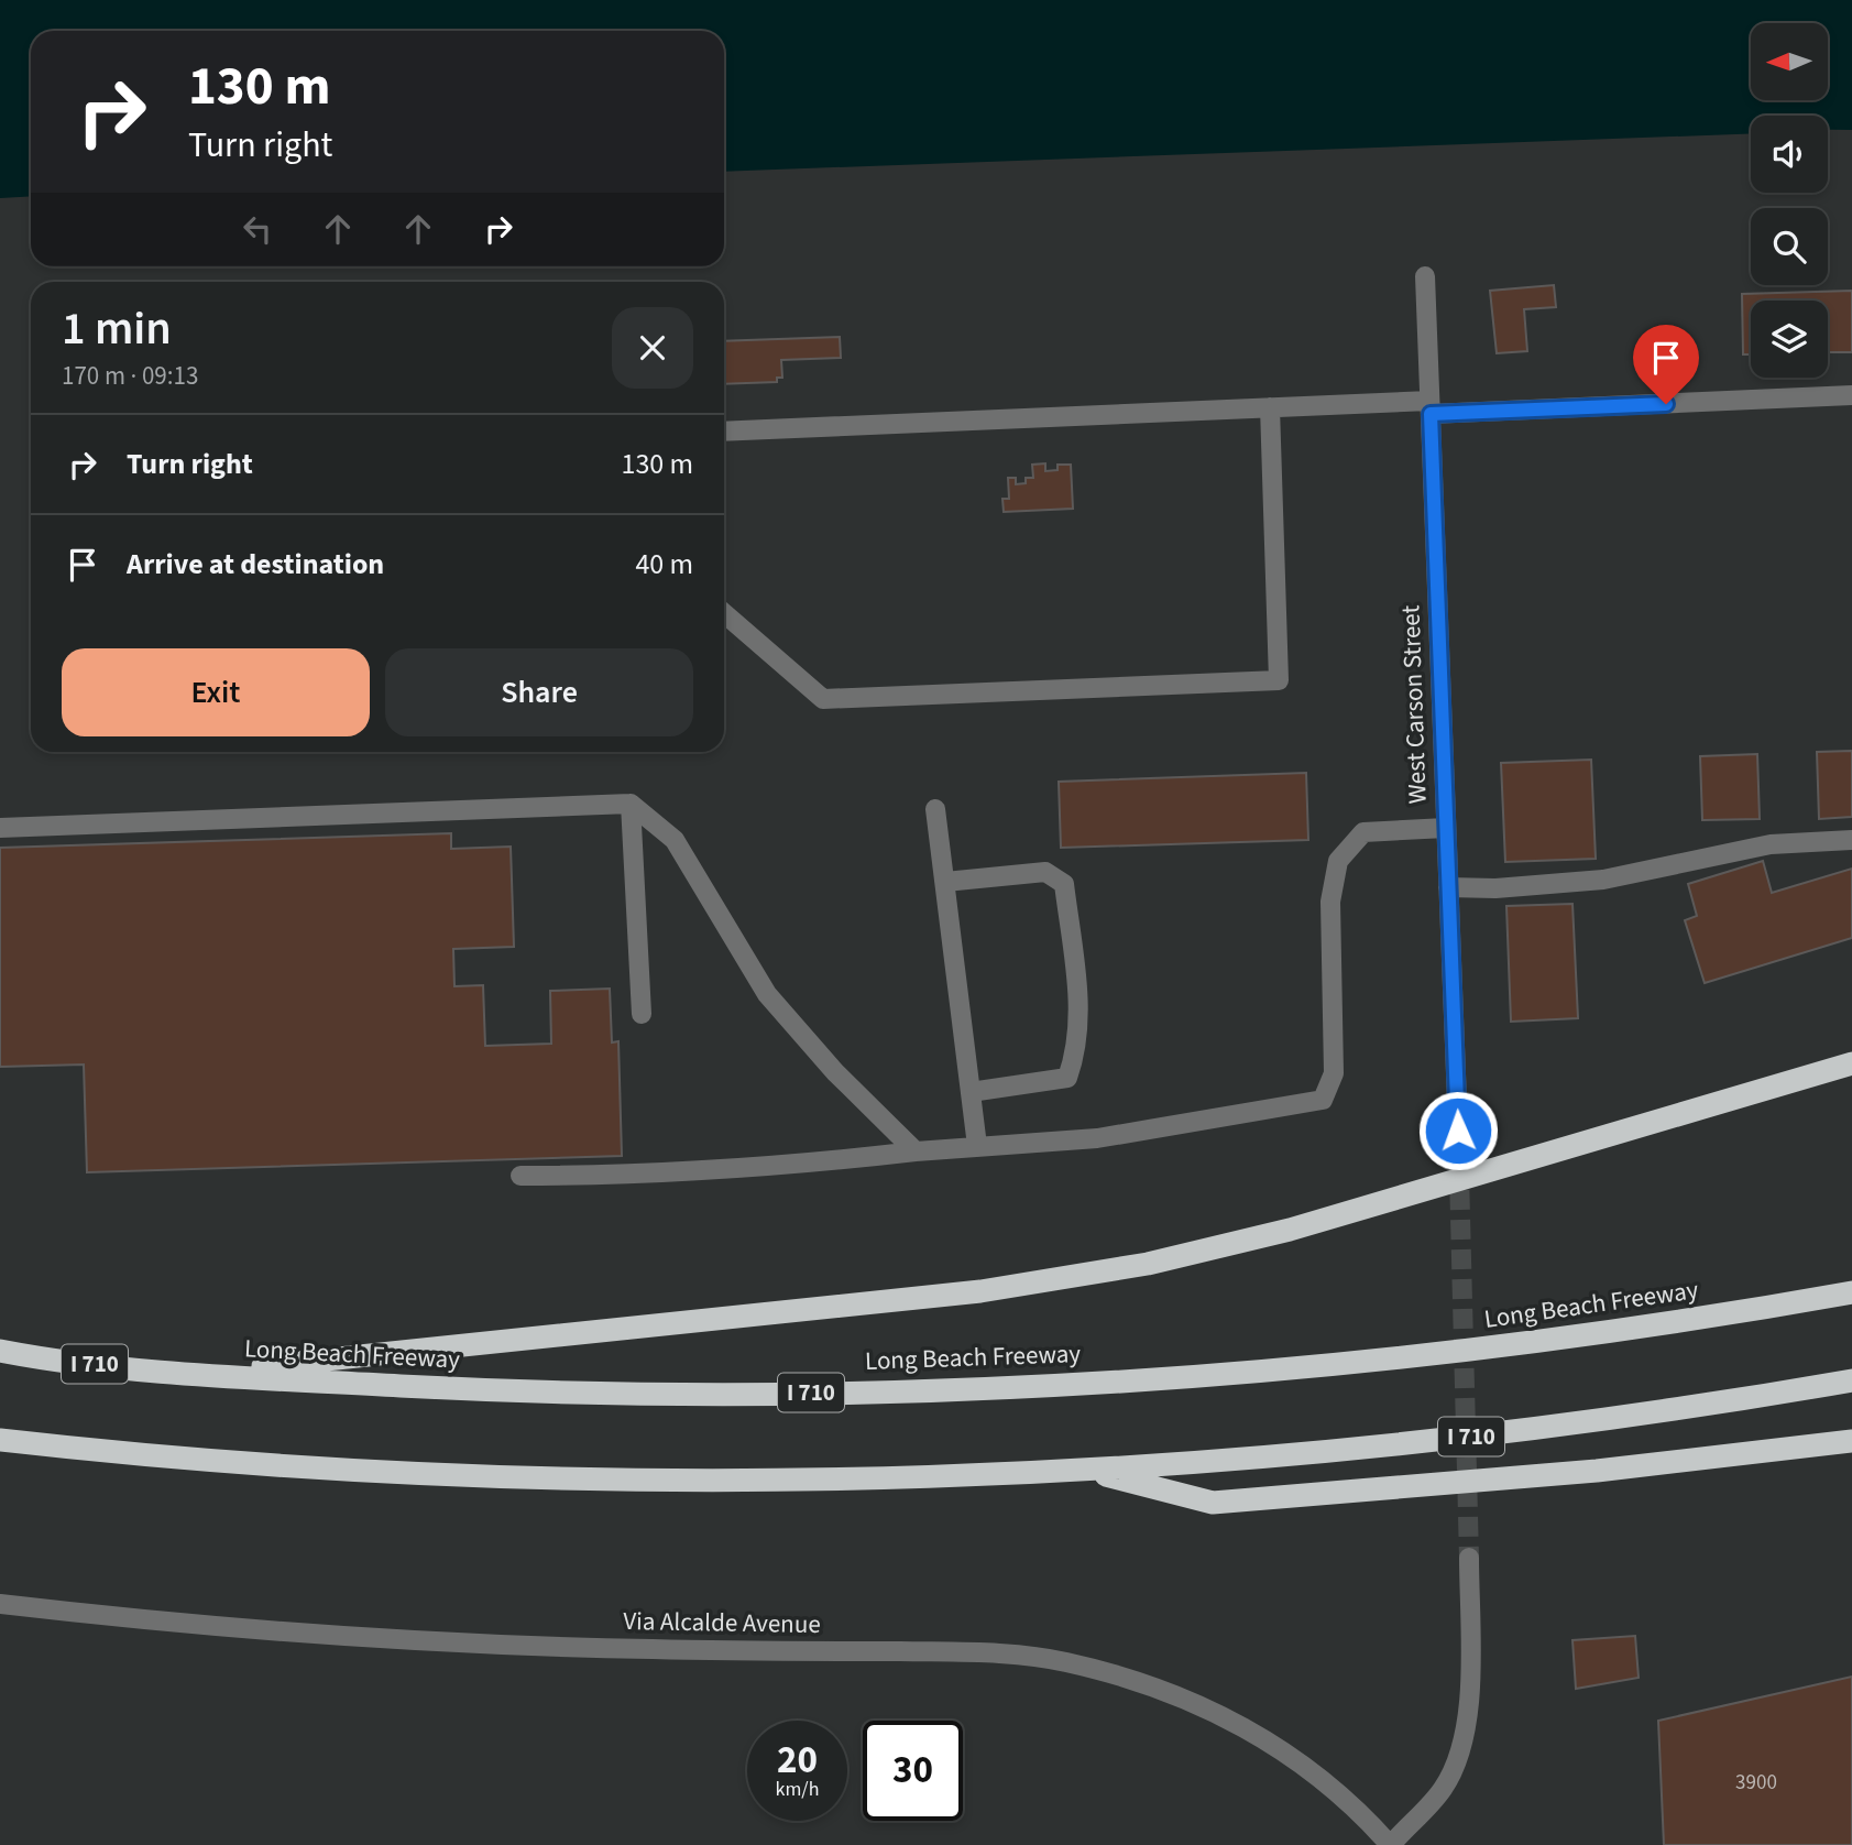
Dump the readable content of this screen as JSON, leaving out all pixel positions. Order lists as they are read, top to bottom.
{
  "streets": {
    "highway": ["Long Beach Freeway", "I 710"],
    "street": ["West Carson Street", "Via Alcalde Avenue"]
  },
  "house_numbers": ["3900"],
  "north": "left",
  "page": {
    "turn": ["130 m", "Turn right"],
    "heading": ["1 min", "170 m · 09:13"],
    "list": [
      {
        "name": "Turn right",
        "value": "130 m"
      },
      {
        "name": "Arrive at destination",
        "value": "40 m"
      }
    ],
    "buttons": ["Exit", "Share"],
    "speed": "20 km/h",
    "limit": "30"
  }
}
